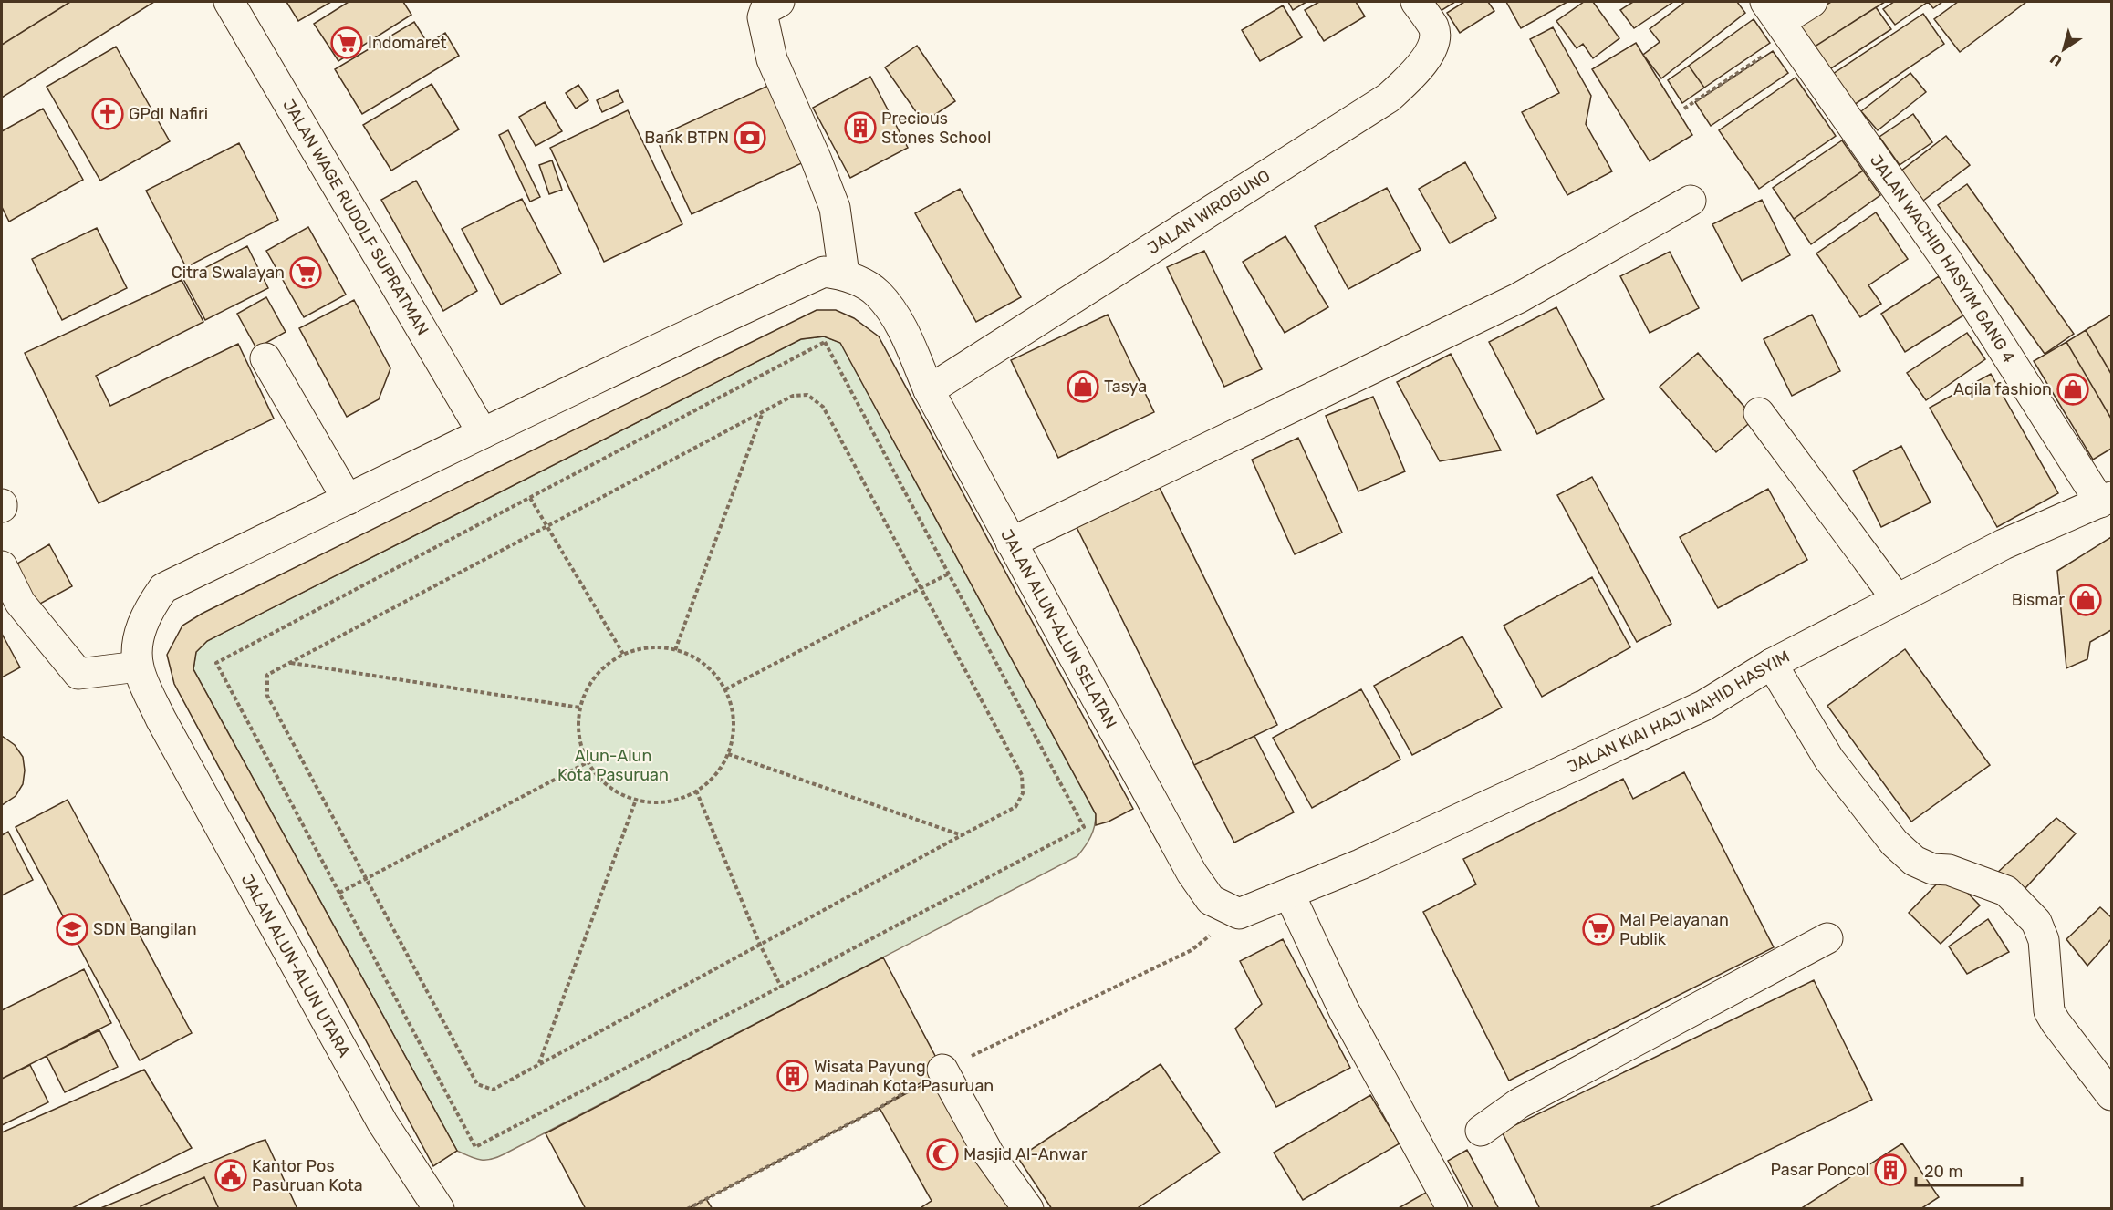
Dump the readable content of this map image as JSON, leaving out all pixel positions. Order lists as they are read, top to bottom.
{
  "streets": {
    "main road": [
      "JALAN WIROGUNO",
      "JALAN WAGE RUDOLF SUPRATMAN",
      "JALAN WACHID HASYIM GANG 4",
      "JALAN ALUN-ALUN SELATAN",
      "JALAN KIAI HAJI WAHID HASYIM",
      "JALAN ALUN-ALUN UTARA"
    ]
  },
  "crossings": [
    ["JALAN WIROGUNO", "JALAN ALUN-ALUN SELATAN"],
    ["JALAN WACHID HASYIM GANG 4", "JALAN KIAI HAJI WAHID HASYIM"],
    ["JALAN ALUN-ALUN SELATAN", "JALAN KIAI HAJI WAHID HASYIM"]
  ],
  "parks": ["Alun-Alun Kota Pasuruan"],
  "places": {
    "supermarket": ["Indomaret", "Citra Swalayan", "Mal Pelayanan Publik"],
    "church": ["GPdI Nafiri"],
    "building": ["Precious Stones School", "Wisata Payung Madinah Kota Pasuruan", "Pasar Poncol"],
    "bank": ["Bank BTPN"],
    "shop": ["Tasya", "Aqila fashion", "Bismar"],
    "school or university": ["SDN Bangilan"],
    "mosque": ["Masjid Al-Anwar"],
    "public building": ["Kantor Pos Pasuruan Kota"]
  },
  "scale_bar": "20 m",
  "north": "bottom left"
}
